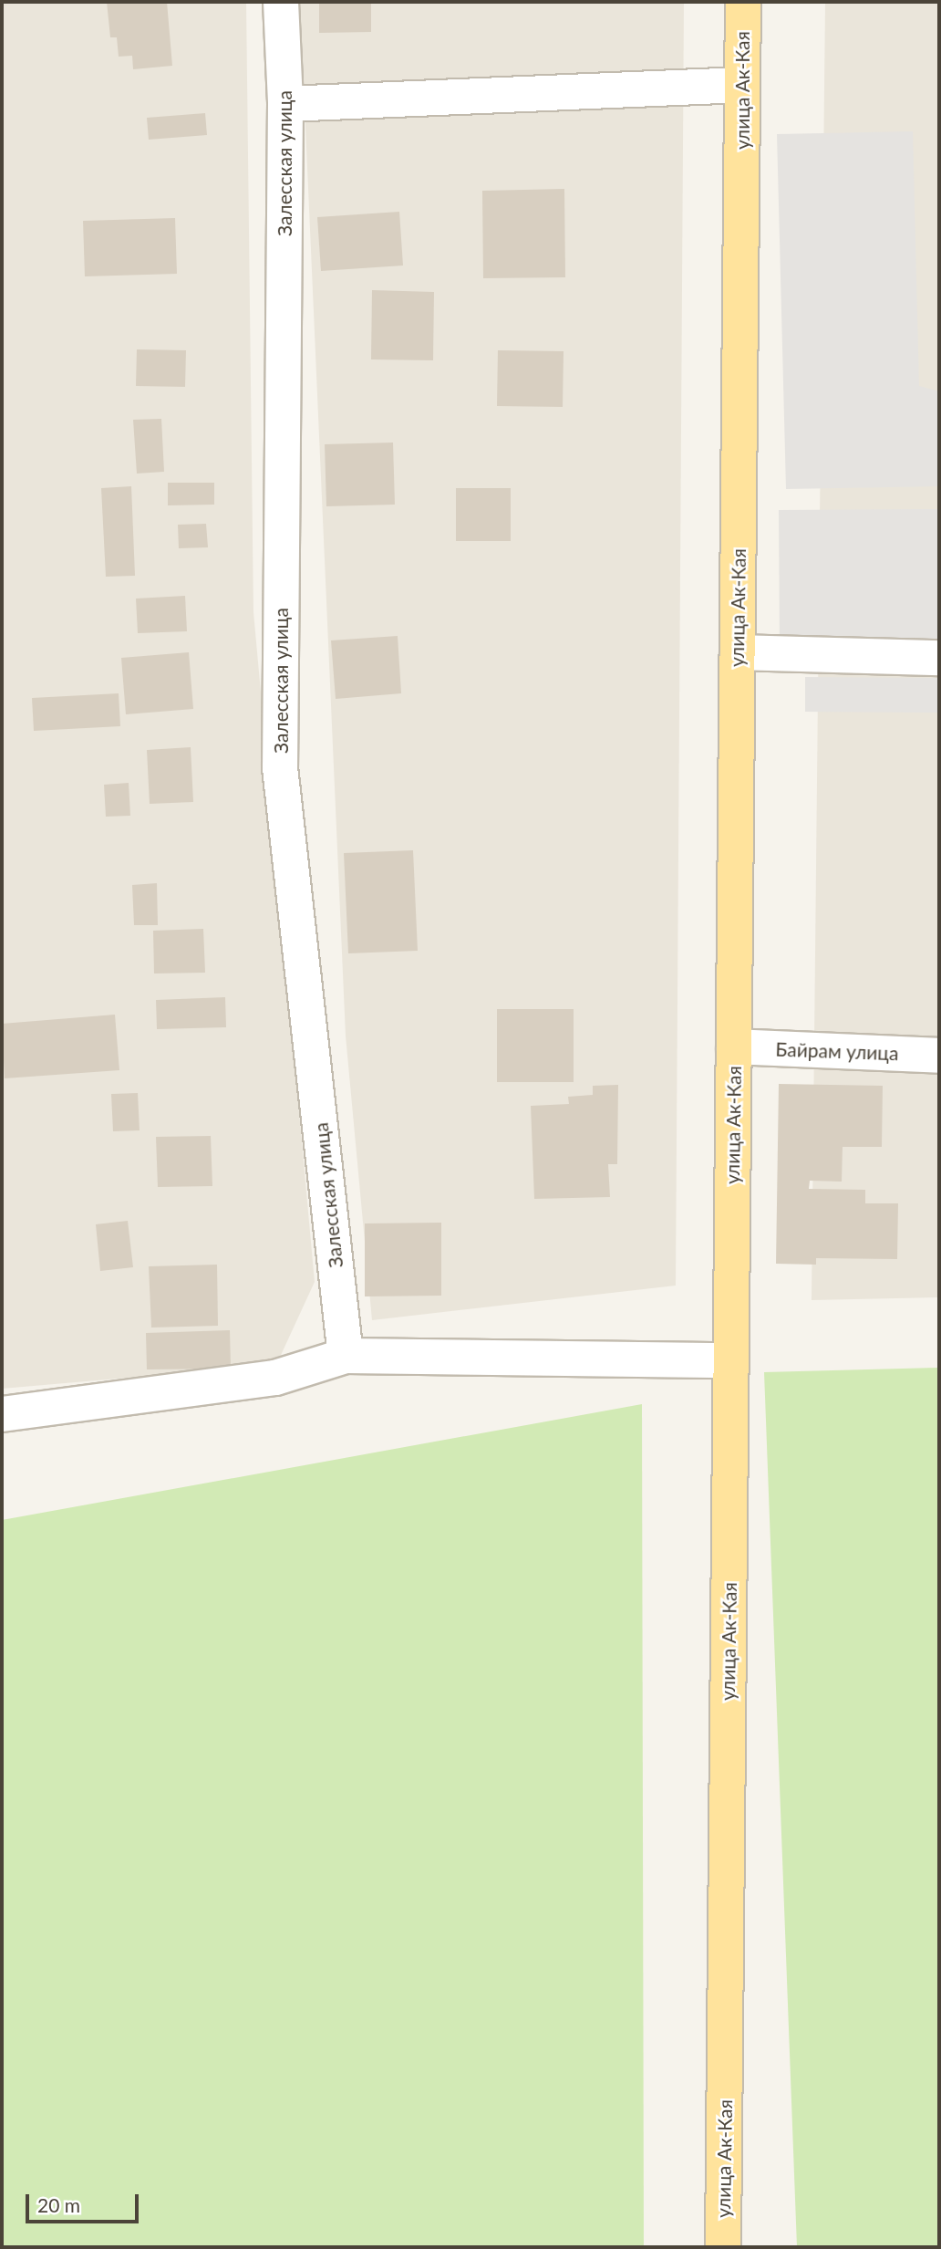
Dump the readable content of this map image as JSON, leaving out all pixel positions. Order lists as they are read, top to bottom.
{
  "streets": {
    "main road": ["улица Ак-Кая"],
    "street": ["Залесская улица", "Байрам улица"]
  },
  "crossings": [
    ["улица Ак-Кая", "Байрам улица"]
  ],
  "scale_bar": "20 m"
}
